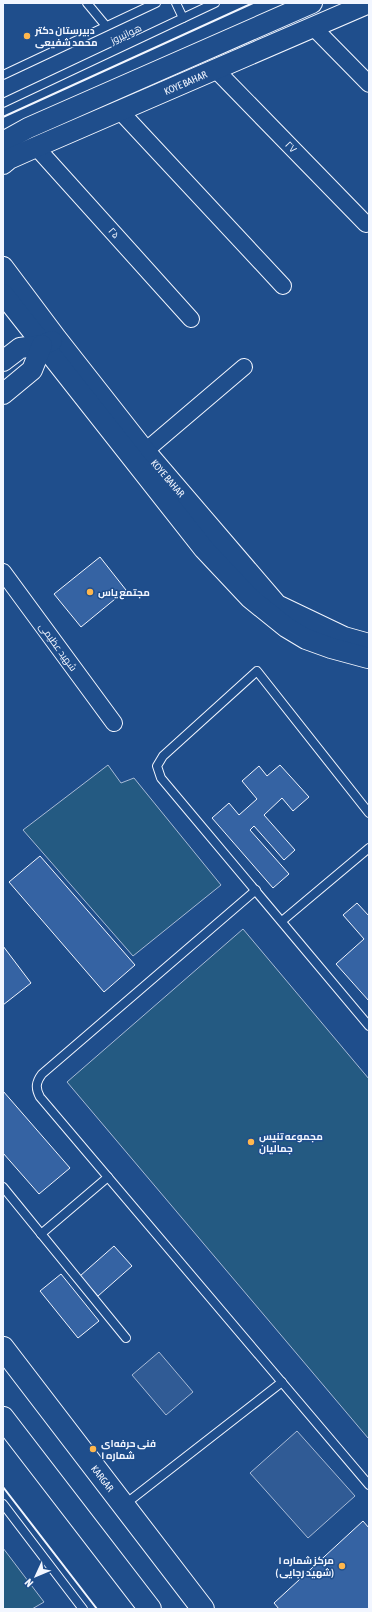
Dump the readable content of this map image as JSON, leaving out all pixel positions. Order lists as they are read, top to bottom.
{
  "streets": {
    "main road": ["KARGAR"],
    "street": [
      "KOYE BAHAR",
      "۲۷",
      "۲۵",
      "شهید عظیمی"
    ],
    "lane": ["هوانیروز"]
  },
  "crossings": [
    ["KOYE BAHAR", "۲۷"],
    ["KOYE BAHAR", "۲۵"]
  ],
  "places": [
    "دبیرستان دکتر محمد شفیعی",
    "مجتمع یاس",
    "مجموعه تنیس جمالیان",
    "فنی حرفه‌ای شماره ۱",
    "مرکز شماره ۱ ( شهید رجایی)"
  ],
  "north": "bottom left"
}
